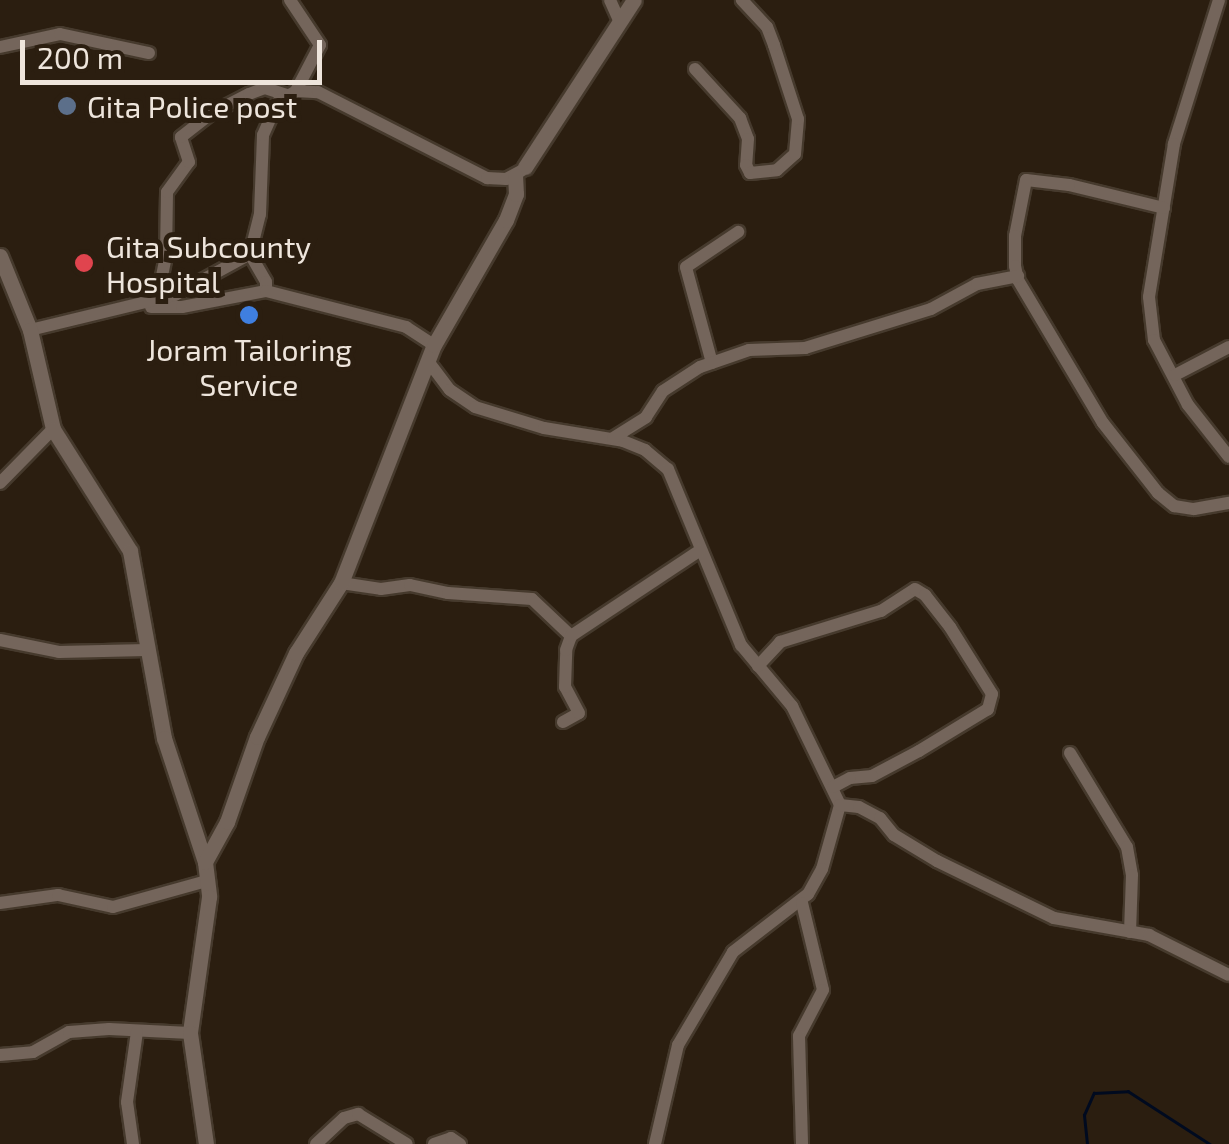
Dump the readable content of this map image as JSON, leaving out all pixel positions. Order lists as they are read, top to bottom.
{
  "places": ["Gita Police post", "Gita Subcounty Hospital", "Joram Tailoring Service"],
  "scale_bar": "200 m"
}
